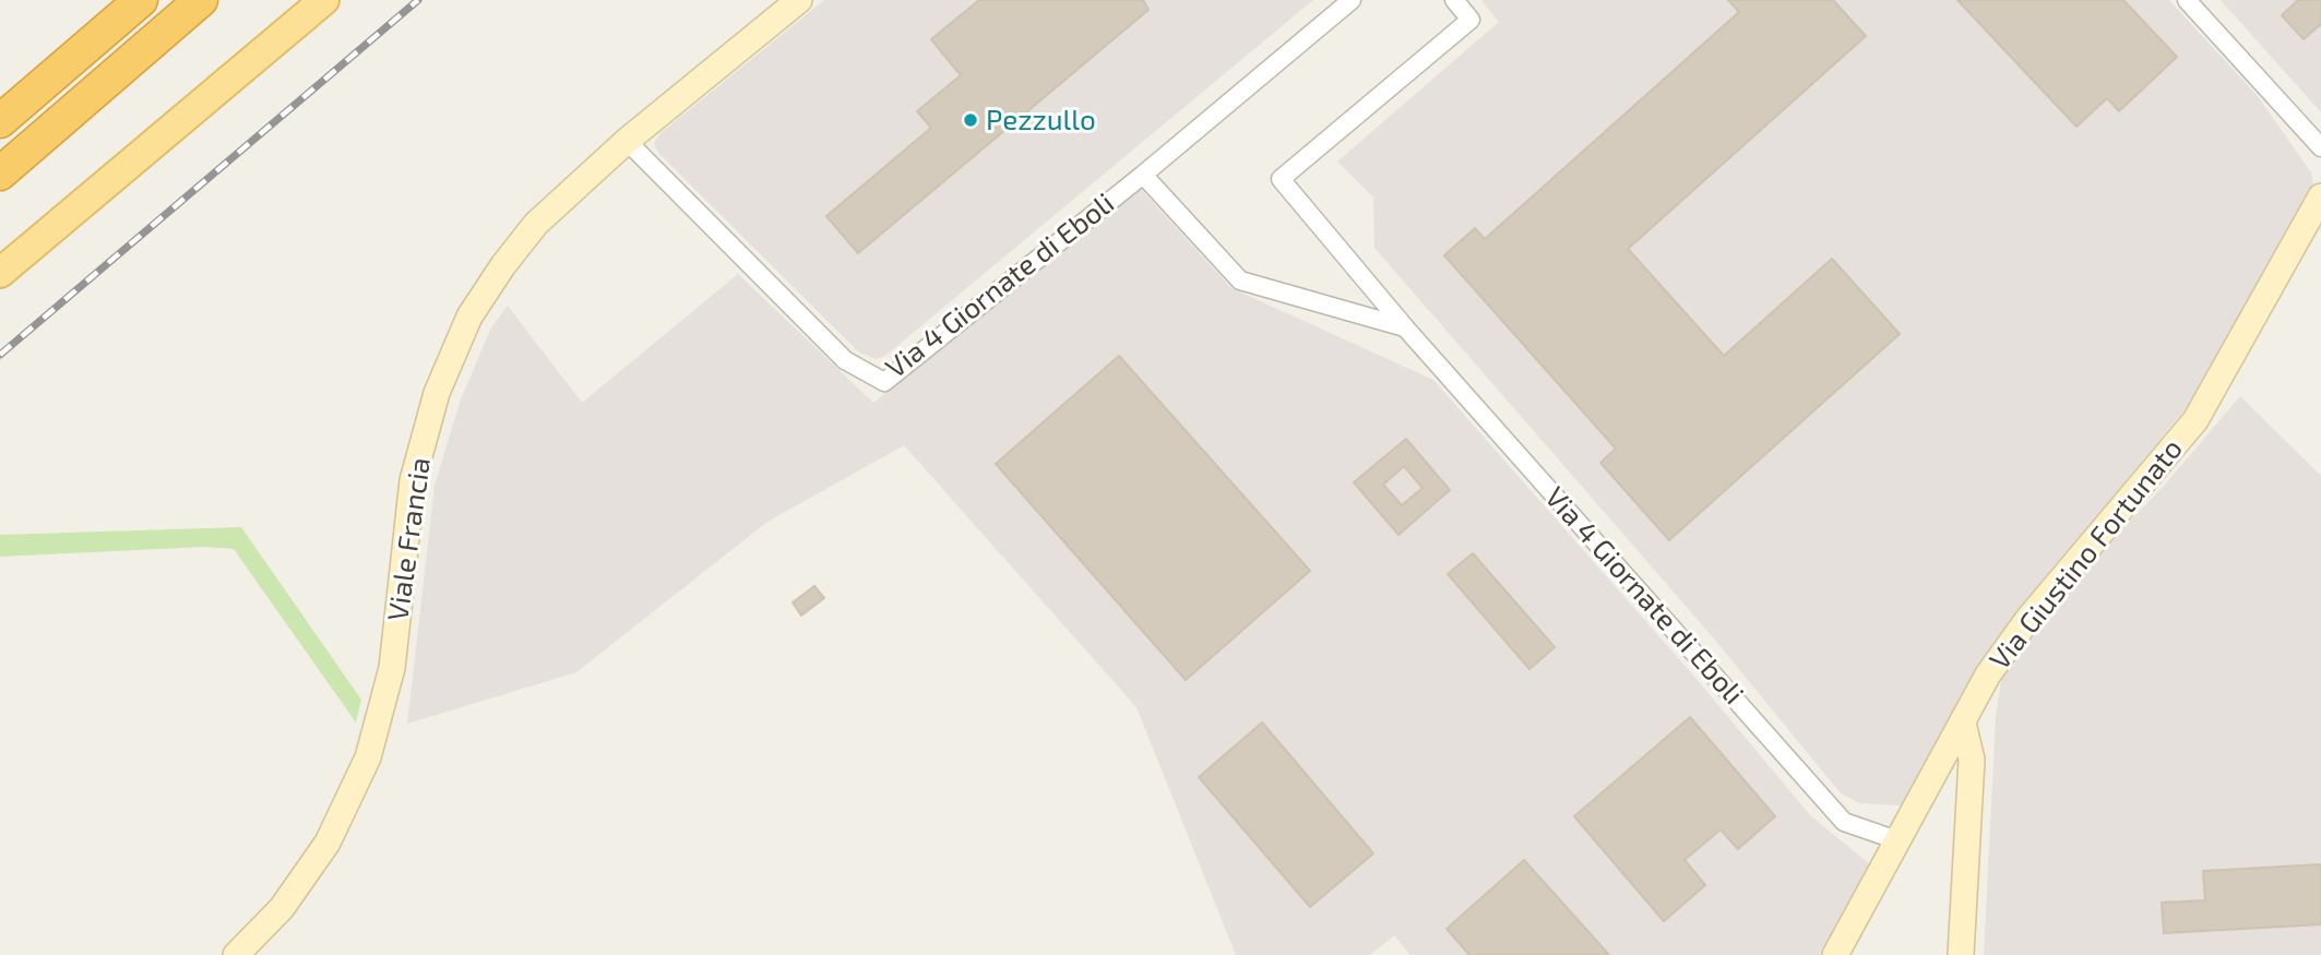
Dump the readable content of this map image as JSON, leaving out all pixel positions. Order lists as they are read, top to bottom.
{
  "streets": {
    "street": ["Via 4 Giornate di Eboli", "Viale Francia", "Via Giustino Fortunato"]
  },
  "crossings": [
    ["Via 4 Giornate di Eboli", "Viale Francia"],
    ["Via 4 Giornate di Eboli", "Via Giustino Fortunato"]
  ],
  "places": ["Pezzullo"]
}
